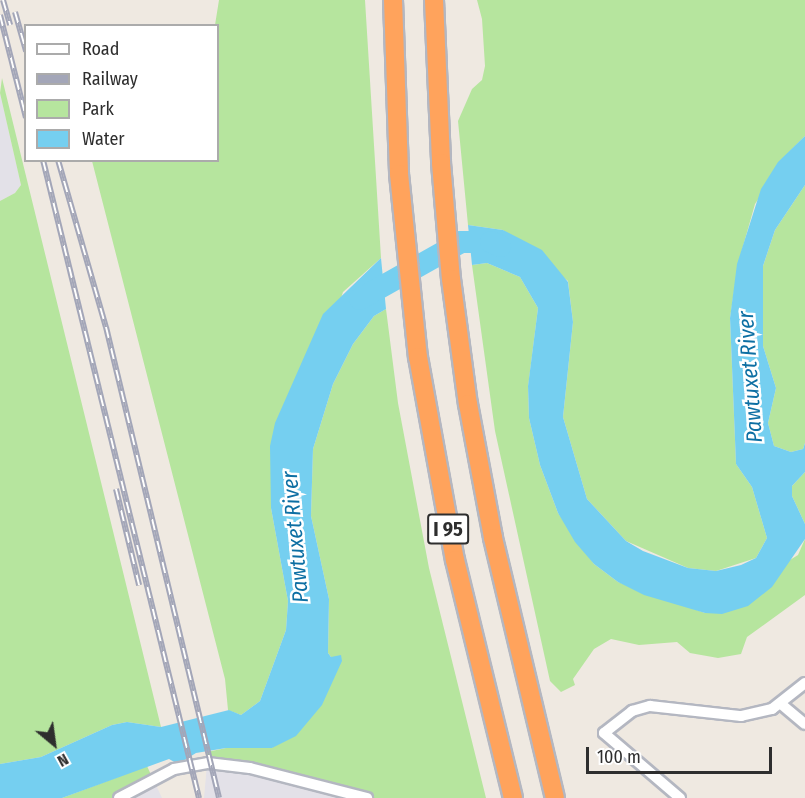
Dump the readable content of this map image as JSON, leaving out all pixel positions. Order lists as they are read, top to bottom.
{
  "streets": {
    "highway": ["I 95"]
  },
  "water": ["Pawtuxet River"],
  "legend": [
    "Road",
    "Railway",
    "Park",
    "Water"
  ],
  "scale_bar": "100 m",
  "north": "bottom right"
}
